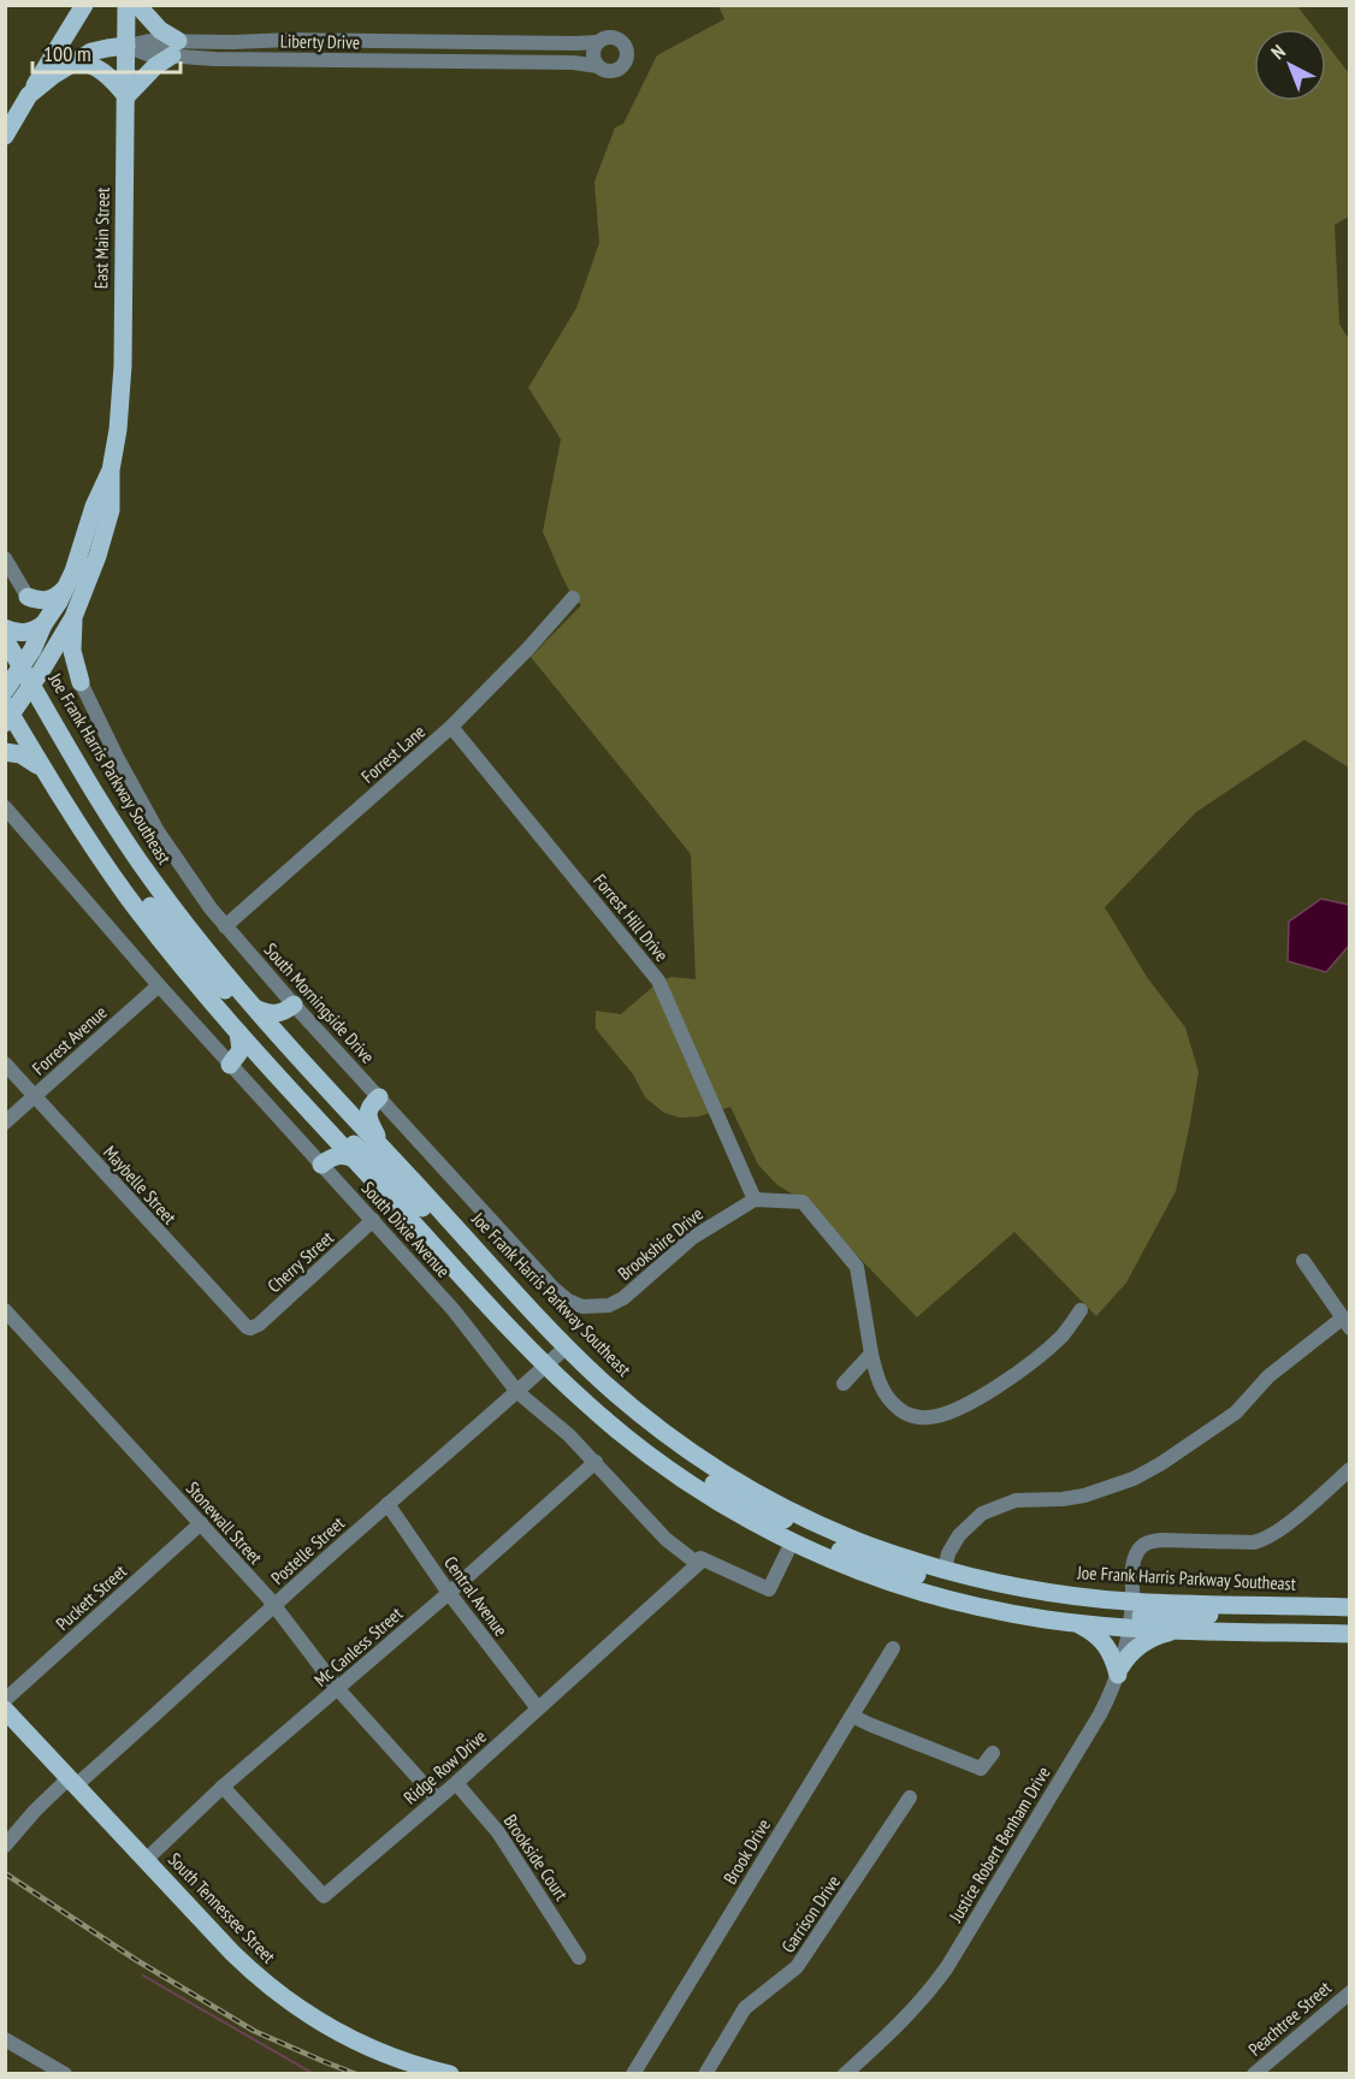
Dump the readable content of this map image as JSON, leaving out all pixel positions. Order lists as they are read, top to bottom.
{
  "streets": {
    "main road": ["East Main Street", "Joe Frank Harris Parkway Southeast", "South Tennessee Street"],
    "street": [
      "Liberty Drive",
      "Forrest Lane",
      "Forrest Hill Drive",
      "South Morningside Drive",
      "Forrest Avenue",
      "Maybelle Street",
      "South Dixie Avenue",
      "Brookshire Drive",
      "Cherry Street",
      "Stonewall Street",
      "Postelle Street",
      "Central Avenue",
      "Puckett Street",
      "Mc Canless Street",
      "Ridge Row Drive",
      "Justice Robert Benham Drive",
      "Brook Drive",
      "Brookside Court",
      "Garrison Drive",
      "Peachtree Street"
    ]
  },
  "crossings": [
    ["Liberty Drive", "East Main Street"],
    ["East Main Street", "Joe Frank Harris Parkway Southeast"],
    ["Forrest Lane", "Forrest Hill Drive"],
    ["Forrest Lane", "South Morningside Drive"],
    ["Joe Frank Harris Parkway Southeast", "South Dixie Avenue"],
    ["Joe Frank Harris Parkway Southeast", "Postelle Street"],
    ["Joe Frank Harris Parkway Southeast", "Justice Robert Benham Drive"],
    ["Forrest Hill Drive", "Brookshire Drive"],
    ["South Morningside Drive", "Brookshire Drive"],
    ["Forrest Avenue", "Maybelle Street"],
    ["Forrest Avenue", "South Dixie Avenue"],
    ["Maybelle Street", "Cherry Street"],
    ["South Dixie Avenue", "Cherry Street"],
    ["South Dixie Avenue", "Postelle Street"],
    ["South Dixie Avenue", "Mc Canless Street"],
    ["South Dixie Avenue", "Ridge Row Drive"],
    ["Stonewall Street", "Postelle Street"],
    ["Stonewall Street", "Puckett Street"],
    ["Stonewall Street", "Mc Canless Street"],
    ["Stonewall Street", "Ridge Row Drive"],
    ["Postelle Street", "Central Avenue"],
    ["Postelle Street", "South Tennessee Street"],
    ["Central Avenue", "Mc Canless Street"],
    ["Central Avenue", "Ridge Row Drive"],
    ["Mc Canless Street", "Ridge Row Drive"],
    ["Mc Canless Street", "South Tennessee Street"],
    ["Ridge Row Drive", "Brookside Court"]
  ],
  "scale_bar": "100 m",
  "north": "top left"
}
